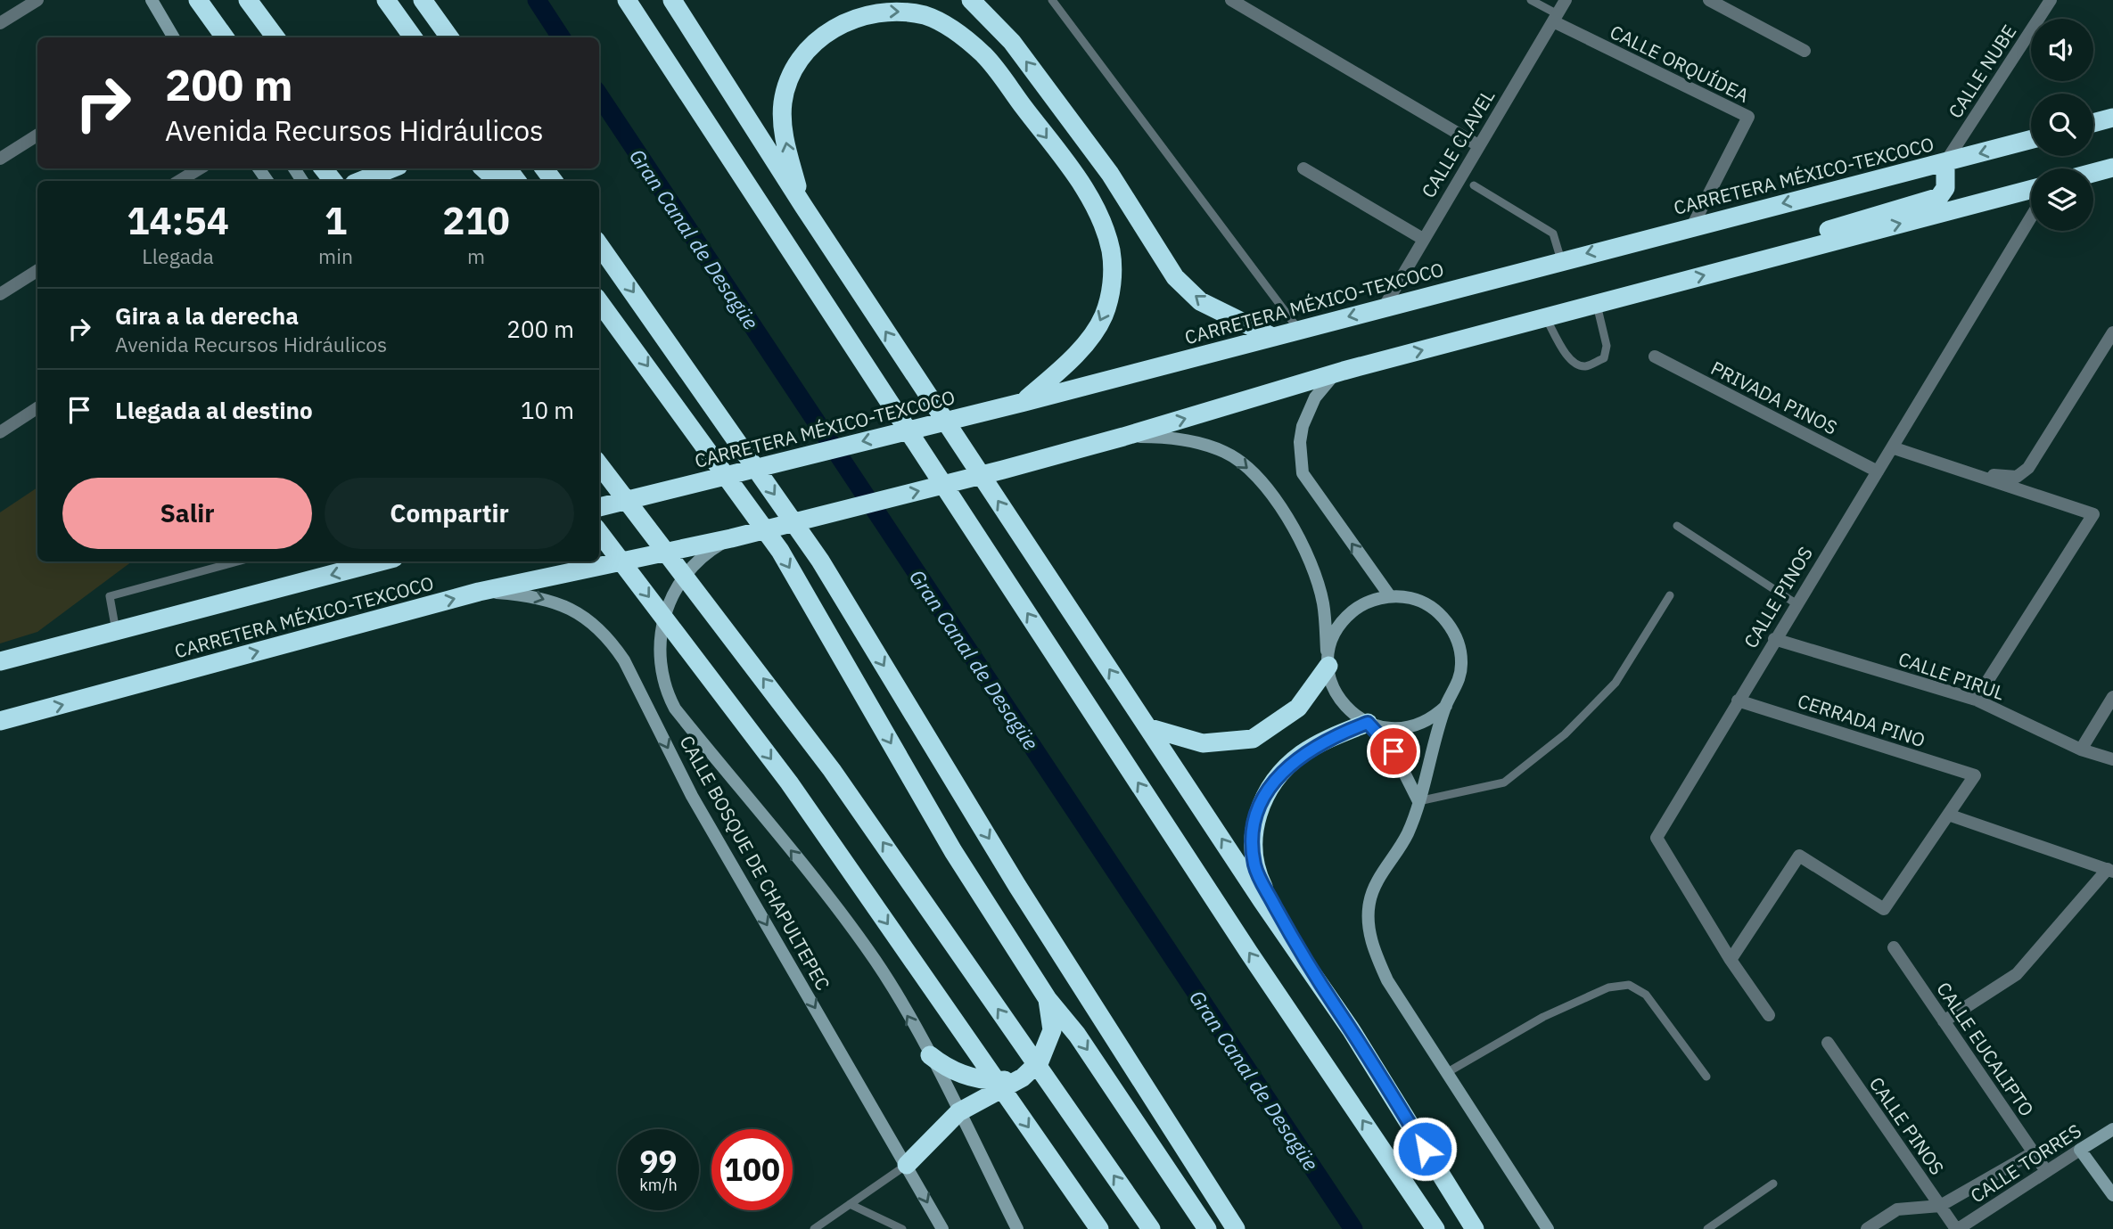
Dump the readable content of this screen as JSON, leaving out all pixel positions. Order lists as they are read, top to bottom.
{
  "streets": {
    "highway": ["CARRETERA MÉXICO-TEXCOCO"],
    "main road": ["CALLE BOSQUE DE CHAPULTEPEC", "CALLE TORRES"],
    "street": [
      "CALLE ORQUÍDEA",
      "CALLE NUBE",
      "CALLE CLAVEL",
      "PRIVADA PINOS",
      "CALLE PINOS",
      "CALLE PIRUL",
      "CERRADA PINO",
      "CALLE EUCALIPTO"
    ]
  },
  "crossings": [
    ["CALLE ORQUÍDEA", "CALLE CLAVEL"],
    ["CALLE ORQUÍDEA", "CARRETERA MÉXICO-TEXCOCO"],
    ["CALLE NUBE", "CARRETERA MÉXICO-TEXCOCO"],
    ["CALLE CLAVEL", "CARRETERA MÉXICO-TEXCOCO"],
    ["CARRETERA MÉXICO-TEXCOCO", "CALLE BOSQUE DE CHAPULTEPEC"],
    ["PRIVADA PINOS", "CALLE PINOS"],
    ["CALLE PINOS", "CALLE PIRUL"],
    ["CALLE PINOS", "CERRADA PINO"],
    ["CALLE PINOS", "CALLE TORRES"],
    ["CALLE EUCALIPTO", "CALLE TORRES"]
  ],
  "water": ["Gran Canal de Desagüe"],
  "page": {
    "turn": ["200 m", "Avenida Recursos Hidráulicos"],
    "eta": [
      "14:54",
      "Llegada",
      "1",
      "min",
      "210",
      "m"
    ],
    "list": [
      {
        "name": "Gira a la derecha",
        "note": "Avenida Recursos Hidráulicos",
        "value": "200 m"
      },
      {
        "name": "Llegada al destino",
        "value": "10 m"
      }
    ],
    "buttons": ["Salir", "Compartir"],
    "speed": "99 km/h",
    "limit": "100"
  }
}
